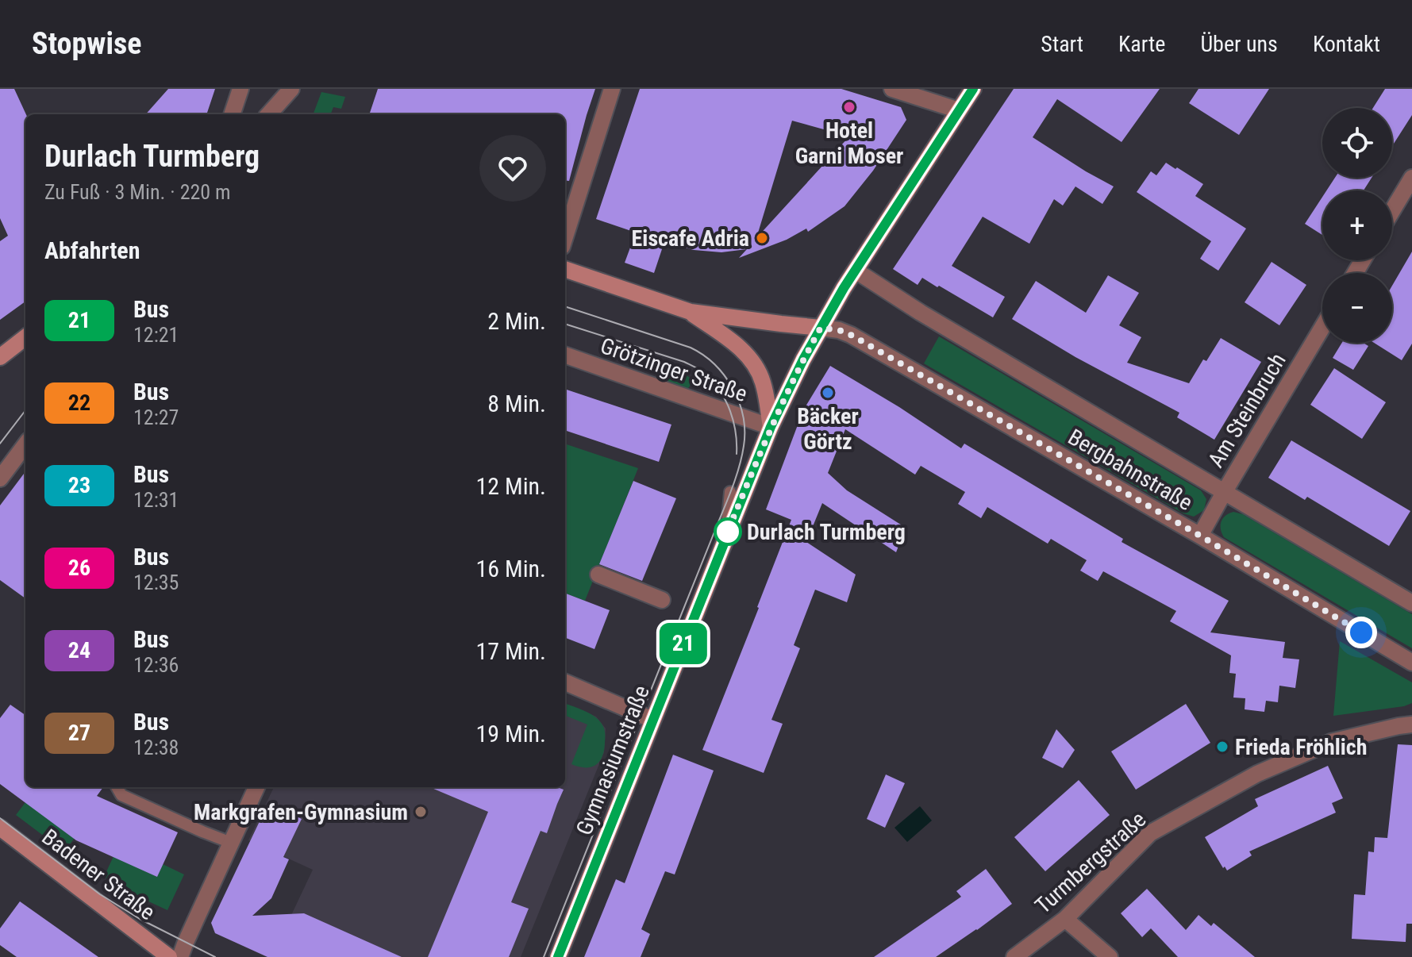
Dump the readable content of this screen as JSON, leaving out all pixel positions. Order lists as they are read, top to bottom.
{
  "streets": {
    "main road": ["Gymnasiumstraße", "Badener Straße"],
    "street": [
      "Grötzinger Straße",
      "Am Steinbruch",
      "Bergbahnstraße",
      "Turmbergstraße"
    ]
  },
  "crossings": [
    ["Grötzinger Straße", "Gymnasiumstraße"],
    ["Am Steinbruch", "Bergbahnstraße"],
    ["Bergbahnstraße", "Gymnasiumstraße"]
  ],
  "places": [
    "Hotel Garni Moser",
    "Eiscafe Adria",
    "Bäcker Görtz",
    "Durlach Turmberg",
    "Frieda Fröhlich",
    "Markgrafen-Gymnasium"
  ],
  "lines": ["bus line 21"],
  "page": {
    "header": "Stopwise",
    "nav": [
      "Start",
      "Karte",
      "Über uns",
      "Kontakt"
    ],
    "on_map": "21",
    "map_buttons": ["+", "−"],
    "heading": [
      ["Durlach Turmberg", "Zu Fuß · 3 Min. · 220 m"],
      "Abfahrten"
    ],
    "list": [
      {
        "mark": "21",
        "name": "Bus",
        "note": "12:21",
        "value": "2 Min."
      },
      {
        "mark": "22",
        "name": "Bus",
        "note": "12:27",
        "value": "8 Min."
      },
      {
        "mark": "23",
        "name": "Bus",
        "note": "12:31",
        "value": "12 Min."
      },
      {
        "mark": "26",
        "name": "Bus",
        "note": "12:35",
        "value": "16 Min."
      },
      {
        "mark": "24",
        "name": "Bus",
        "note": "12:36",
        "value": "17 Min."
      },
      {
        "mark": "27",
        "name": "Bus",
        "note": "12:38",
        "value": "19 Min."
      }
    ]
  }
}
